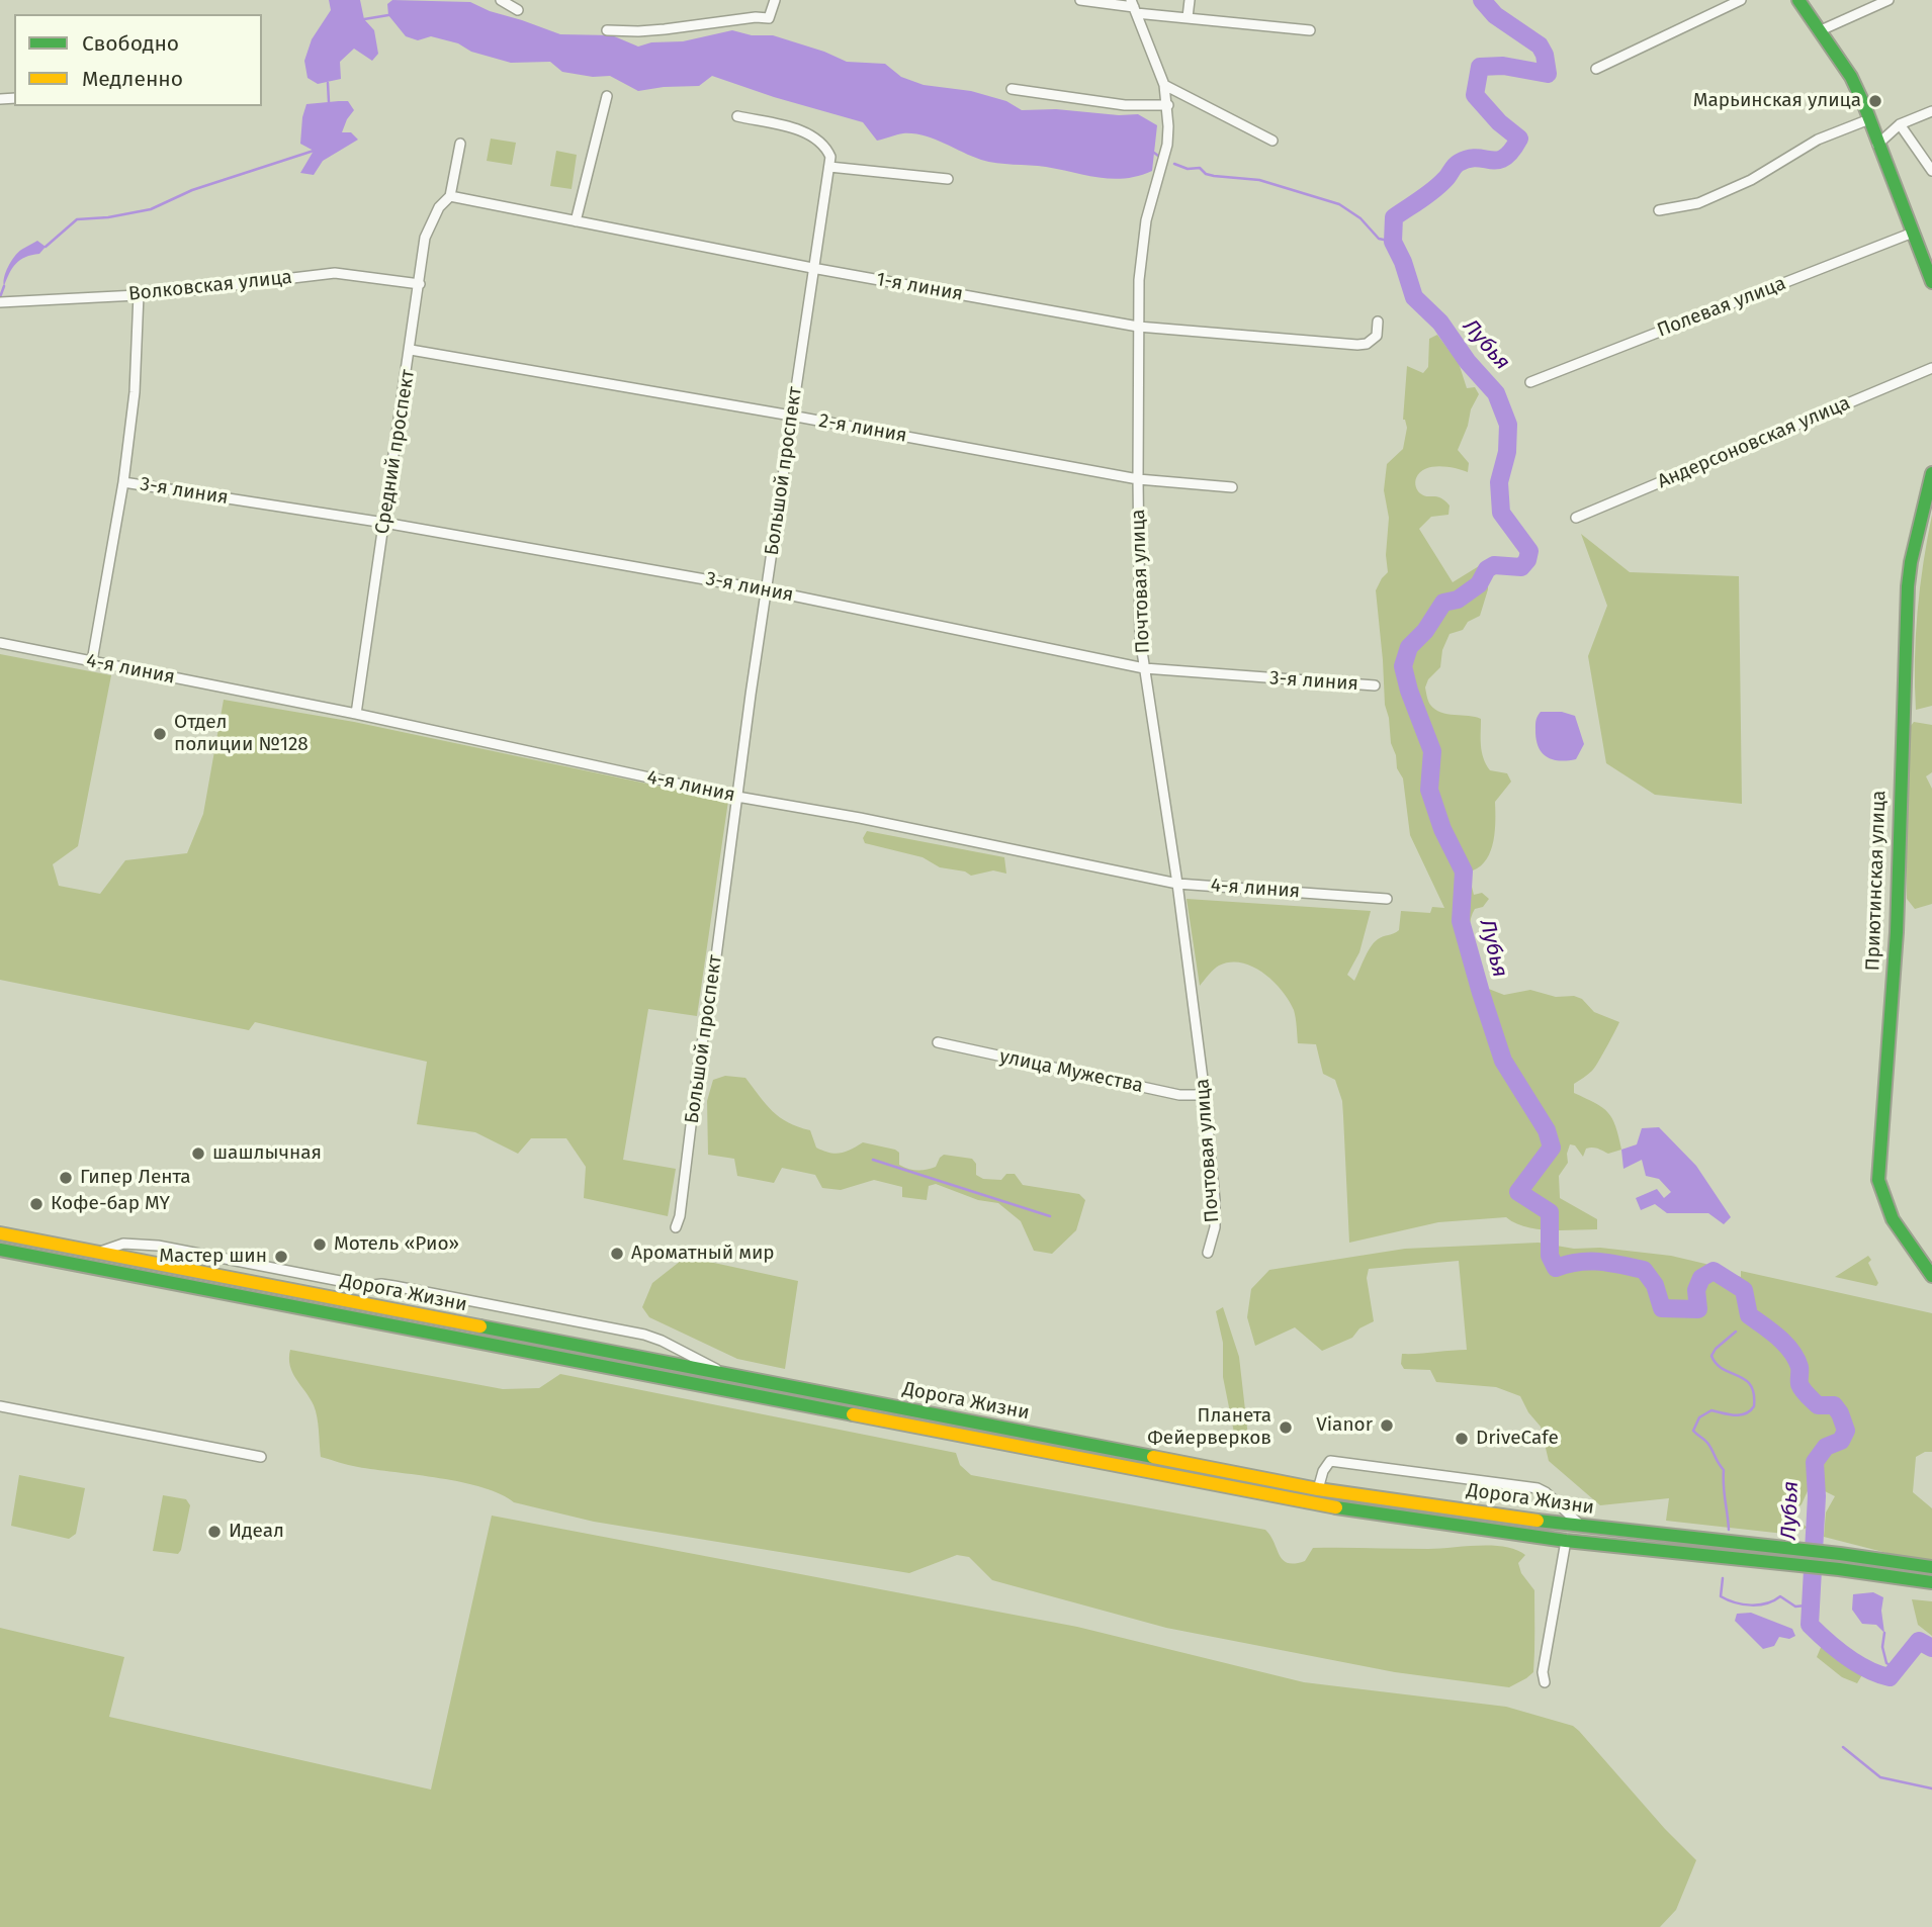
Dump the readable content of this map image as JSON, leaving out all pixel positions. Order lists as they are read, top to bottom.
{
  "streets": {
    "main road": ["Приютинская улица", "Дорога Жизни"],
    "street": [
      "Волковская улица",
      "1-я линия",
      "Полевая улица",
      "2-я линия",
      "Андерсоновская улица",
      "Средний проспект",
      "Большой проспект",
      "3-я линия",
      "Почтовая улица",
      "4-я линия",
      "улица Мужества"
    ]
  },
  "crossings": [
    ["Волковская улица", "Средний проспект"],
    ["1-я линия", "Средний проспект"],
    ["1-я линия", "Большой проспект"],
    ["1-я линия", "Почтовая улица"],
    ["2-я линия", "Средний проспект"],
    ["2-я линия", "Большой проспект"],
    ["2-я линия", "Почтовая улица"],
    ["Средний проспект", "3-я линия"],
    ["Средний проспект", "4-я линия"],
    ["Большой проспект", "3-я линия"],
    ["Большой проспект", "4-я линия"],
    ["3-я линия", "Почтовая улица"],
    ["Почтовая улица", "4-я линия"],
    ["Почтовая улица", "улица Мужества"]
  ],
  "water": ["Лубья"],
  "places": [
    "Марьинская улица",
    "Отдел полиции №128",
    "шашлычная",
    "Гипер Лента",
    "Кофе-бар MY",
    "Мотель «Рио»",
    "Ароматный мир",
    "Мастер шин",
    "Vianor",
    "Планета Фейерверков",
    "DriveCafe",
    "Идеал"
  ],
  "legend": ["Свободно", "Медленно"]
}
